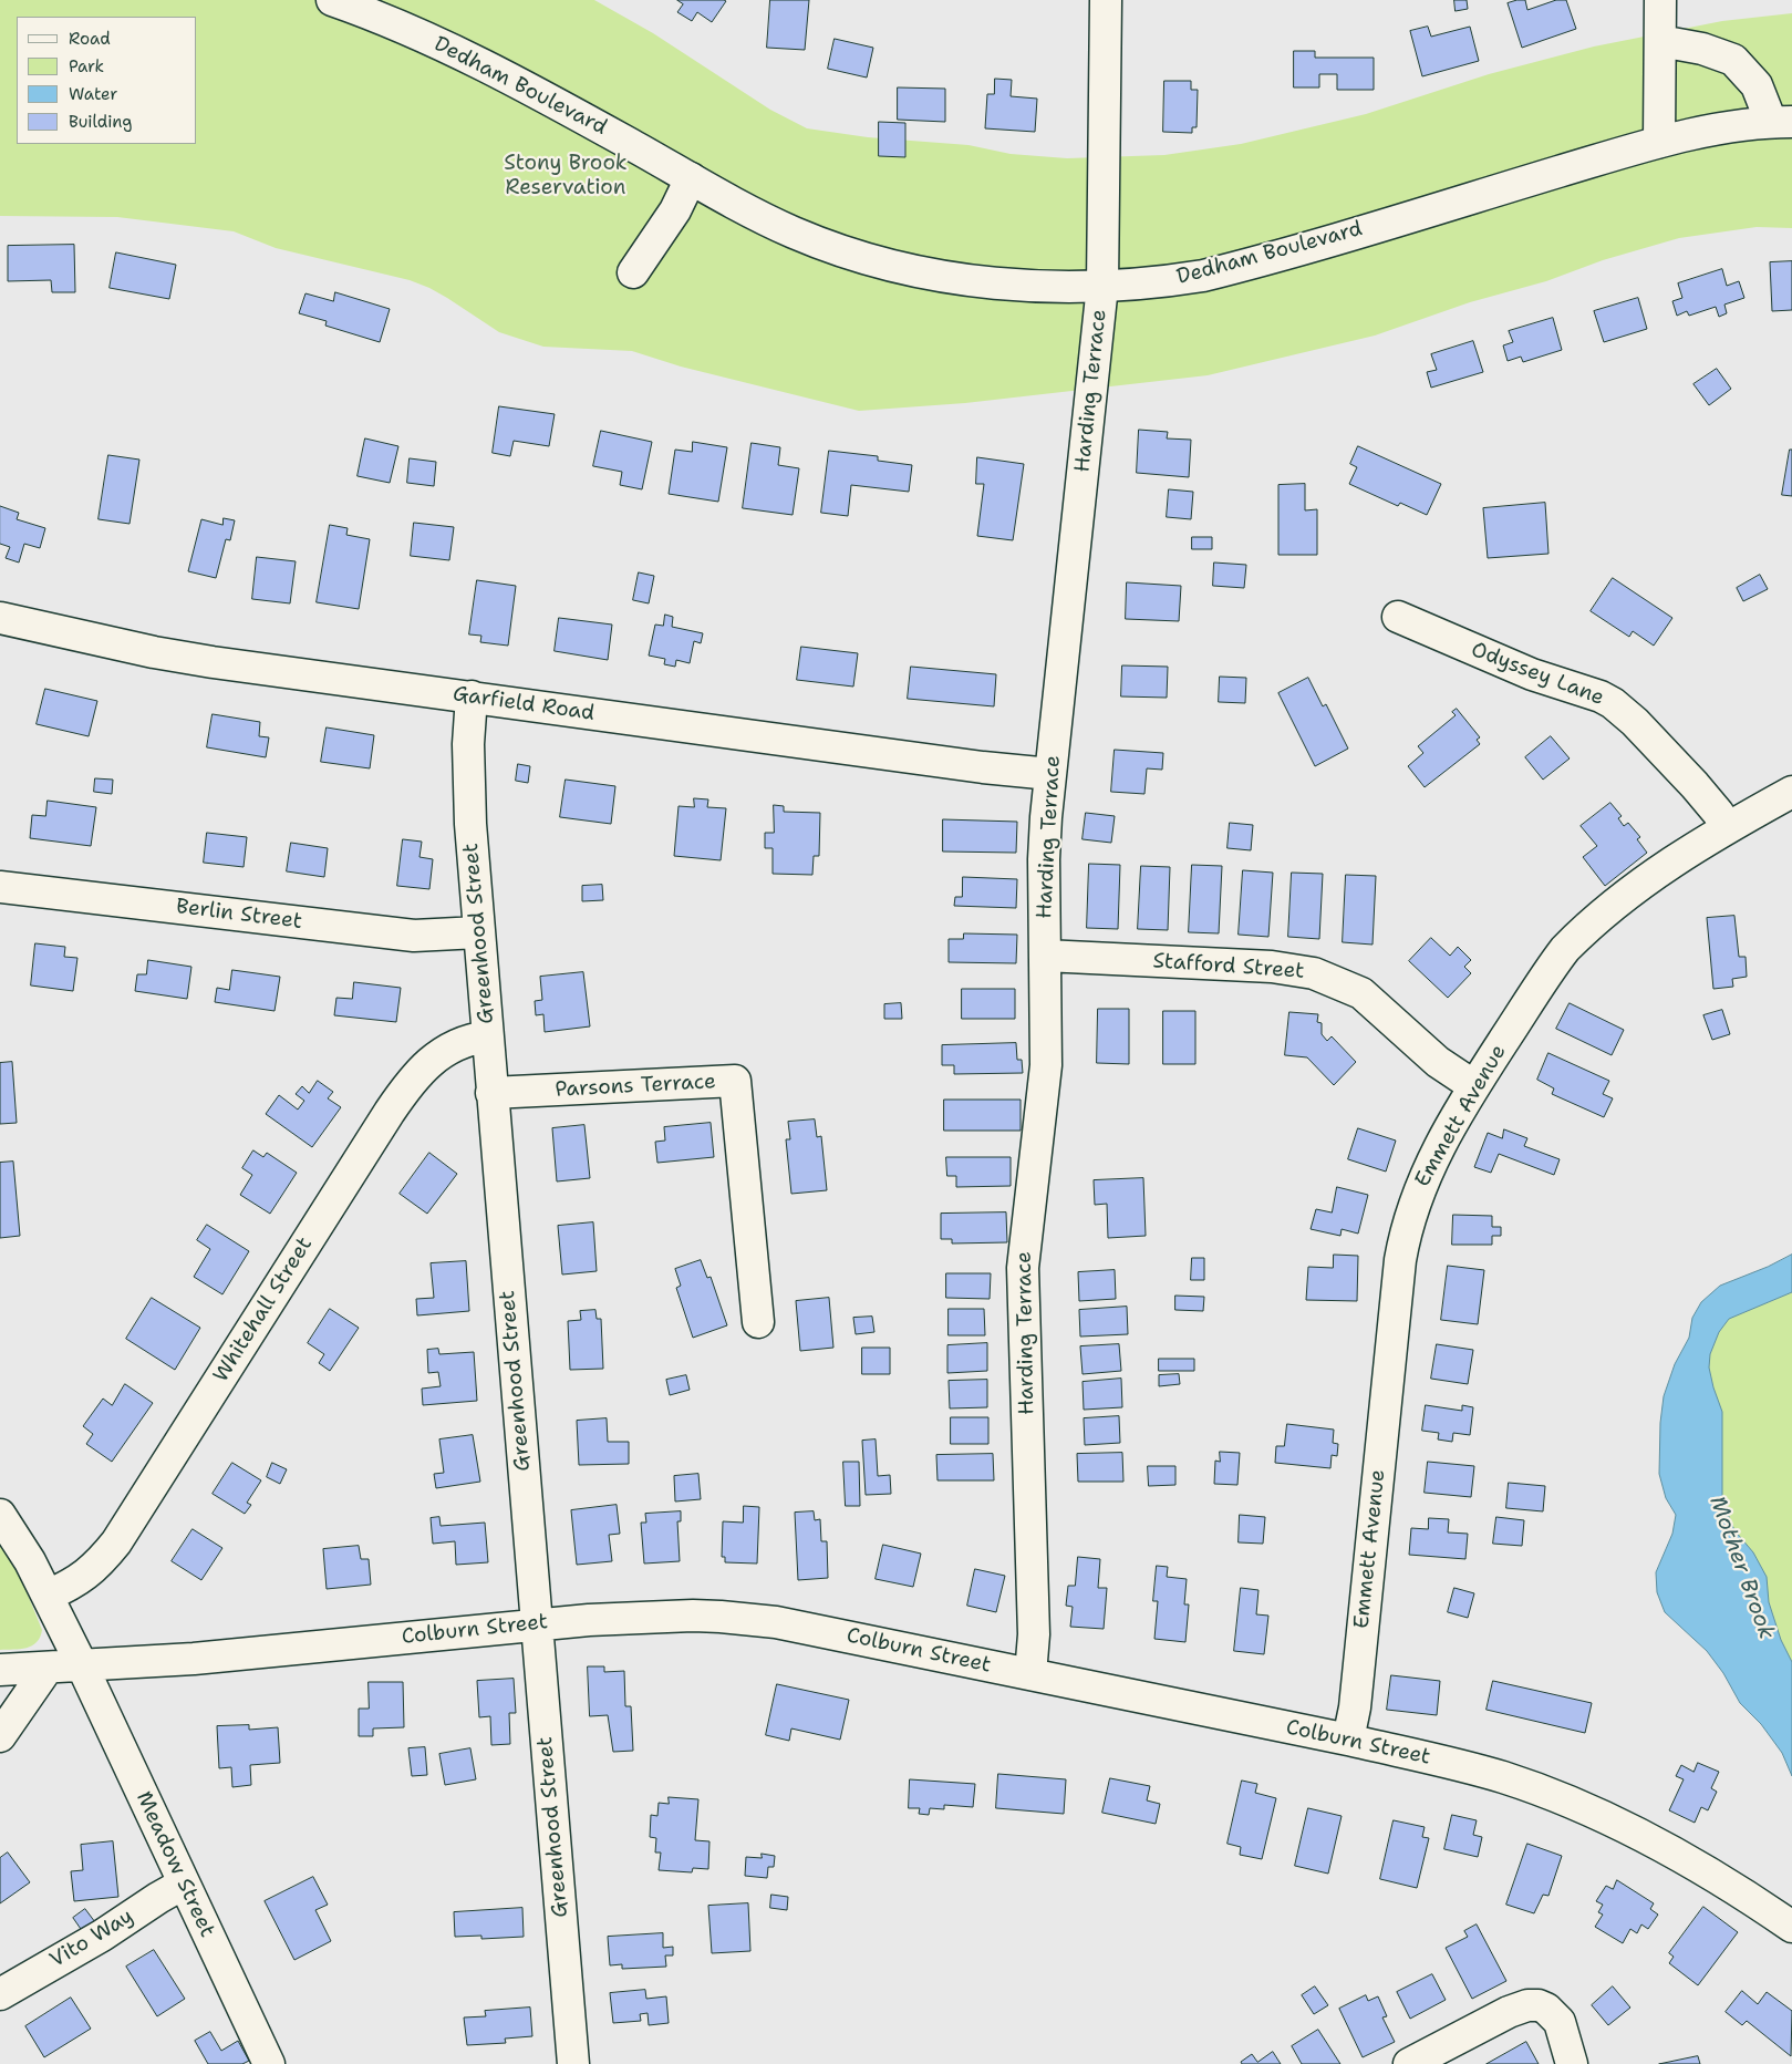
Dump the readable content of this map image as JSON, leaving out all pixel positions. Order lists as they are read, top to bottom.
{
  "streets": {
    "street": [
      "Dedham Boulevard",
      "Harding Terrace",
      "Odyssey Lane",
      "Garfield Road",
      "Berlin Street",
      "Greenhood Street",
      "Stafford Street",
      "Parsons Terrace",
      "Emmett Avenue",
      "Whitehall Street",
      "Colburn Street",
      "Meadow Street",
      "Vito Way"
    ]
  },
  "crossings": [
    ["Dedham Boulevard", "Harding Terrace"],
    ["Harding Terrace", "Garfield Road"],
    ["Harding Terrace", "Stafford Street"],
    ["Harding Terrace", "Colburn Street"],
    ["Odyssey Lane", "Emmett Avenue"],
    ["Garfield Road", "Greenhood Street"],
    ["Berlin Street", "Greenhood Street"],
    ["Greenhood Street", "Parsons Terrace"],
    ["Greenhood Street", "Whitehall Street"],
    ["Greenhood Street", "Colburn Street"],
    ["Stafford Street", "Emmett Avenue"],
    ["Emmett Avenue", "Colburn Street"],
    ["Whitehall Street", "Meadow Street"],
    ["Colburn Street", "Meadow Street"],
    ["Meadow Street", "Vito Way"]
  ],
  "water": ["Mother Brook"],
  "parks": ["Stony Brook Reservation"],
  "legend": [
    "Road",
    "Park",
    "Water",
    "Building"
  ]
}
